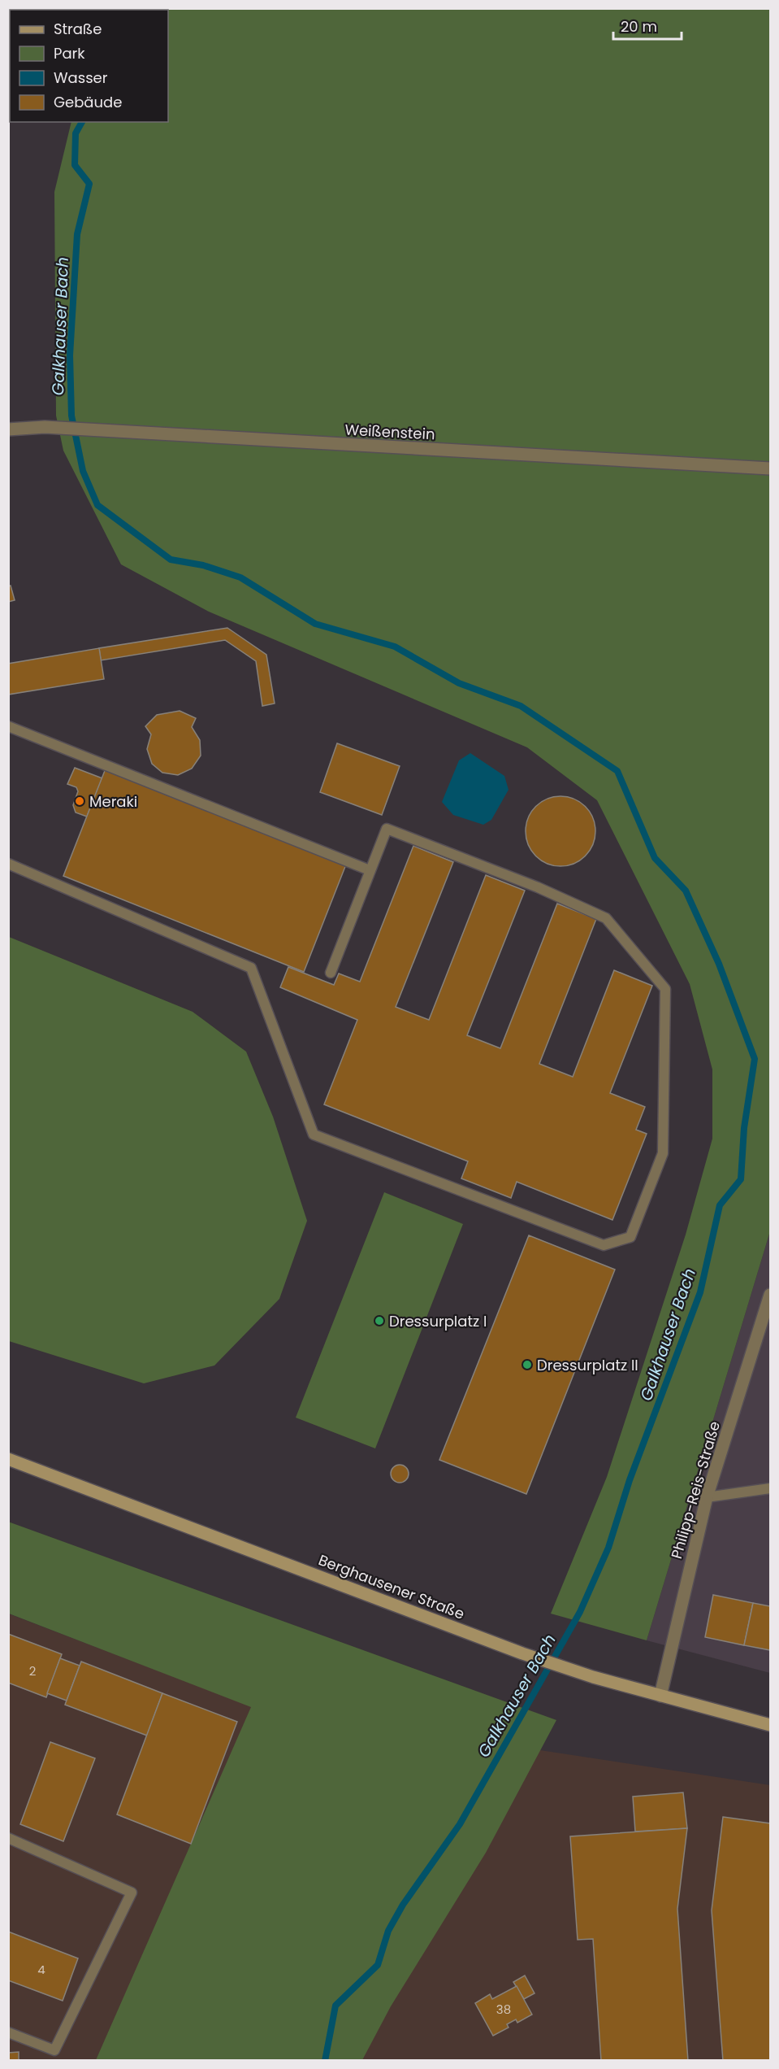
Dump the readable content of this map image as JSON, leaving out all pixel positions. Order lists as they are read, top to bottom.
{
  "streets": {
    "main road": ["Berghausener Straße"],
    "street": ["Weißenstein", "Philipp-Reis-Straße"]
  },
  "crossings": [
    ["Philipp-Reis-Straße", "Berghausener Straße"]
  ],
  "water": ["Galkhauser Bach"],
  "places": ["Meraki", "Dressurplatz I", "Dressurplatz II"],
  "house_numbers": ["2", "4", "38"],
  "legend": [
    "Straße",
    "Park",
    "Wasser",
    "Gebäude"
  ],
  "scale_bar": "20 m"
}
